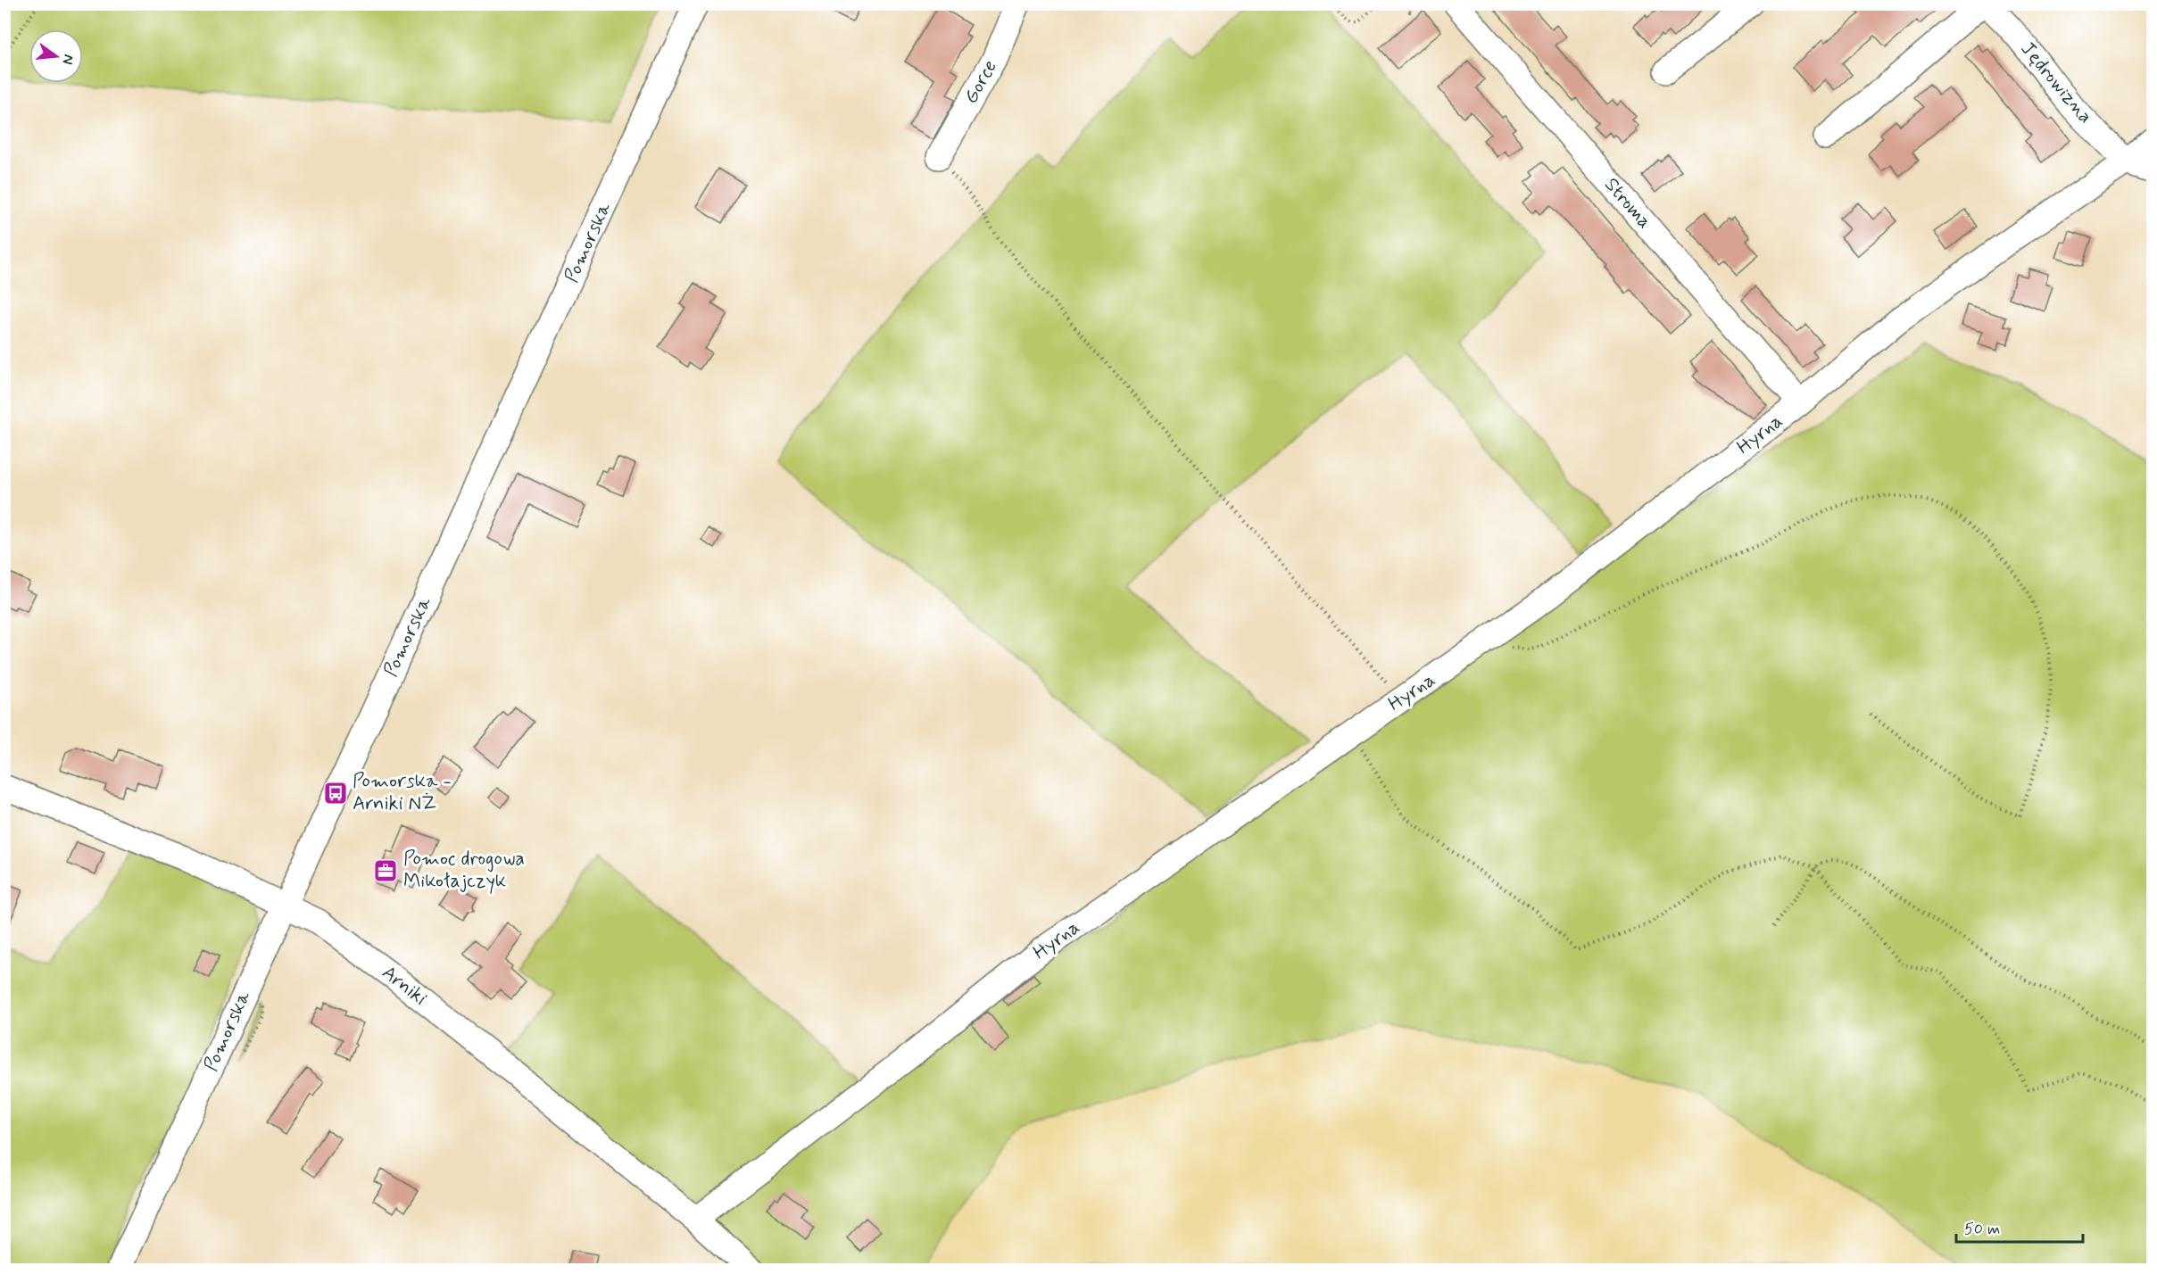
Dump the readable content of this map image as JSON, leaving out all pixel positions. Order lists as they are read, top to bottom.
{
  "streets": {
    "street": [
      "Gorce",
      "Jędrowizna",
      "Stroma",
      "Pomorska",
      "Hyrna",
      "Arniki"
    ]
  },
  "crossings": [
    ["Jędrowizna", "Hyrna"],
    ["Stroma", "Hyrna"],
    ["Pomorska", "Arniki"],
    ["Hyrna", "Arniki"]
  ],
  "places": {
    "bus stop": ["Pomorska - Arniki NŻ"],
    "office": ["Pomoc drogowa Mikołajczyk"]
  },
  "scale_bar": "50 m",
  "north": "right"
}
